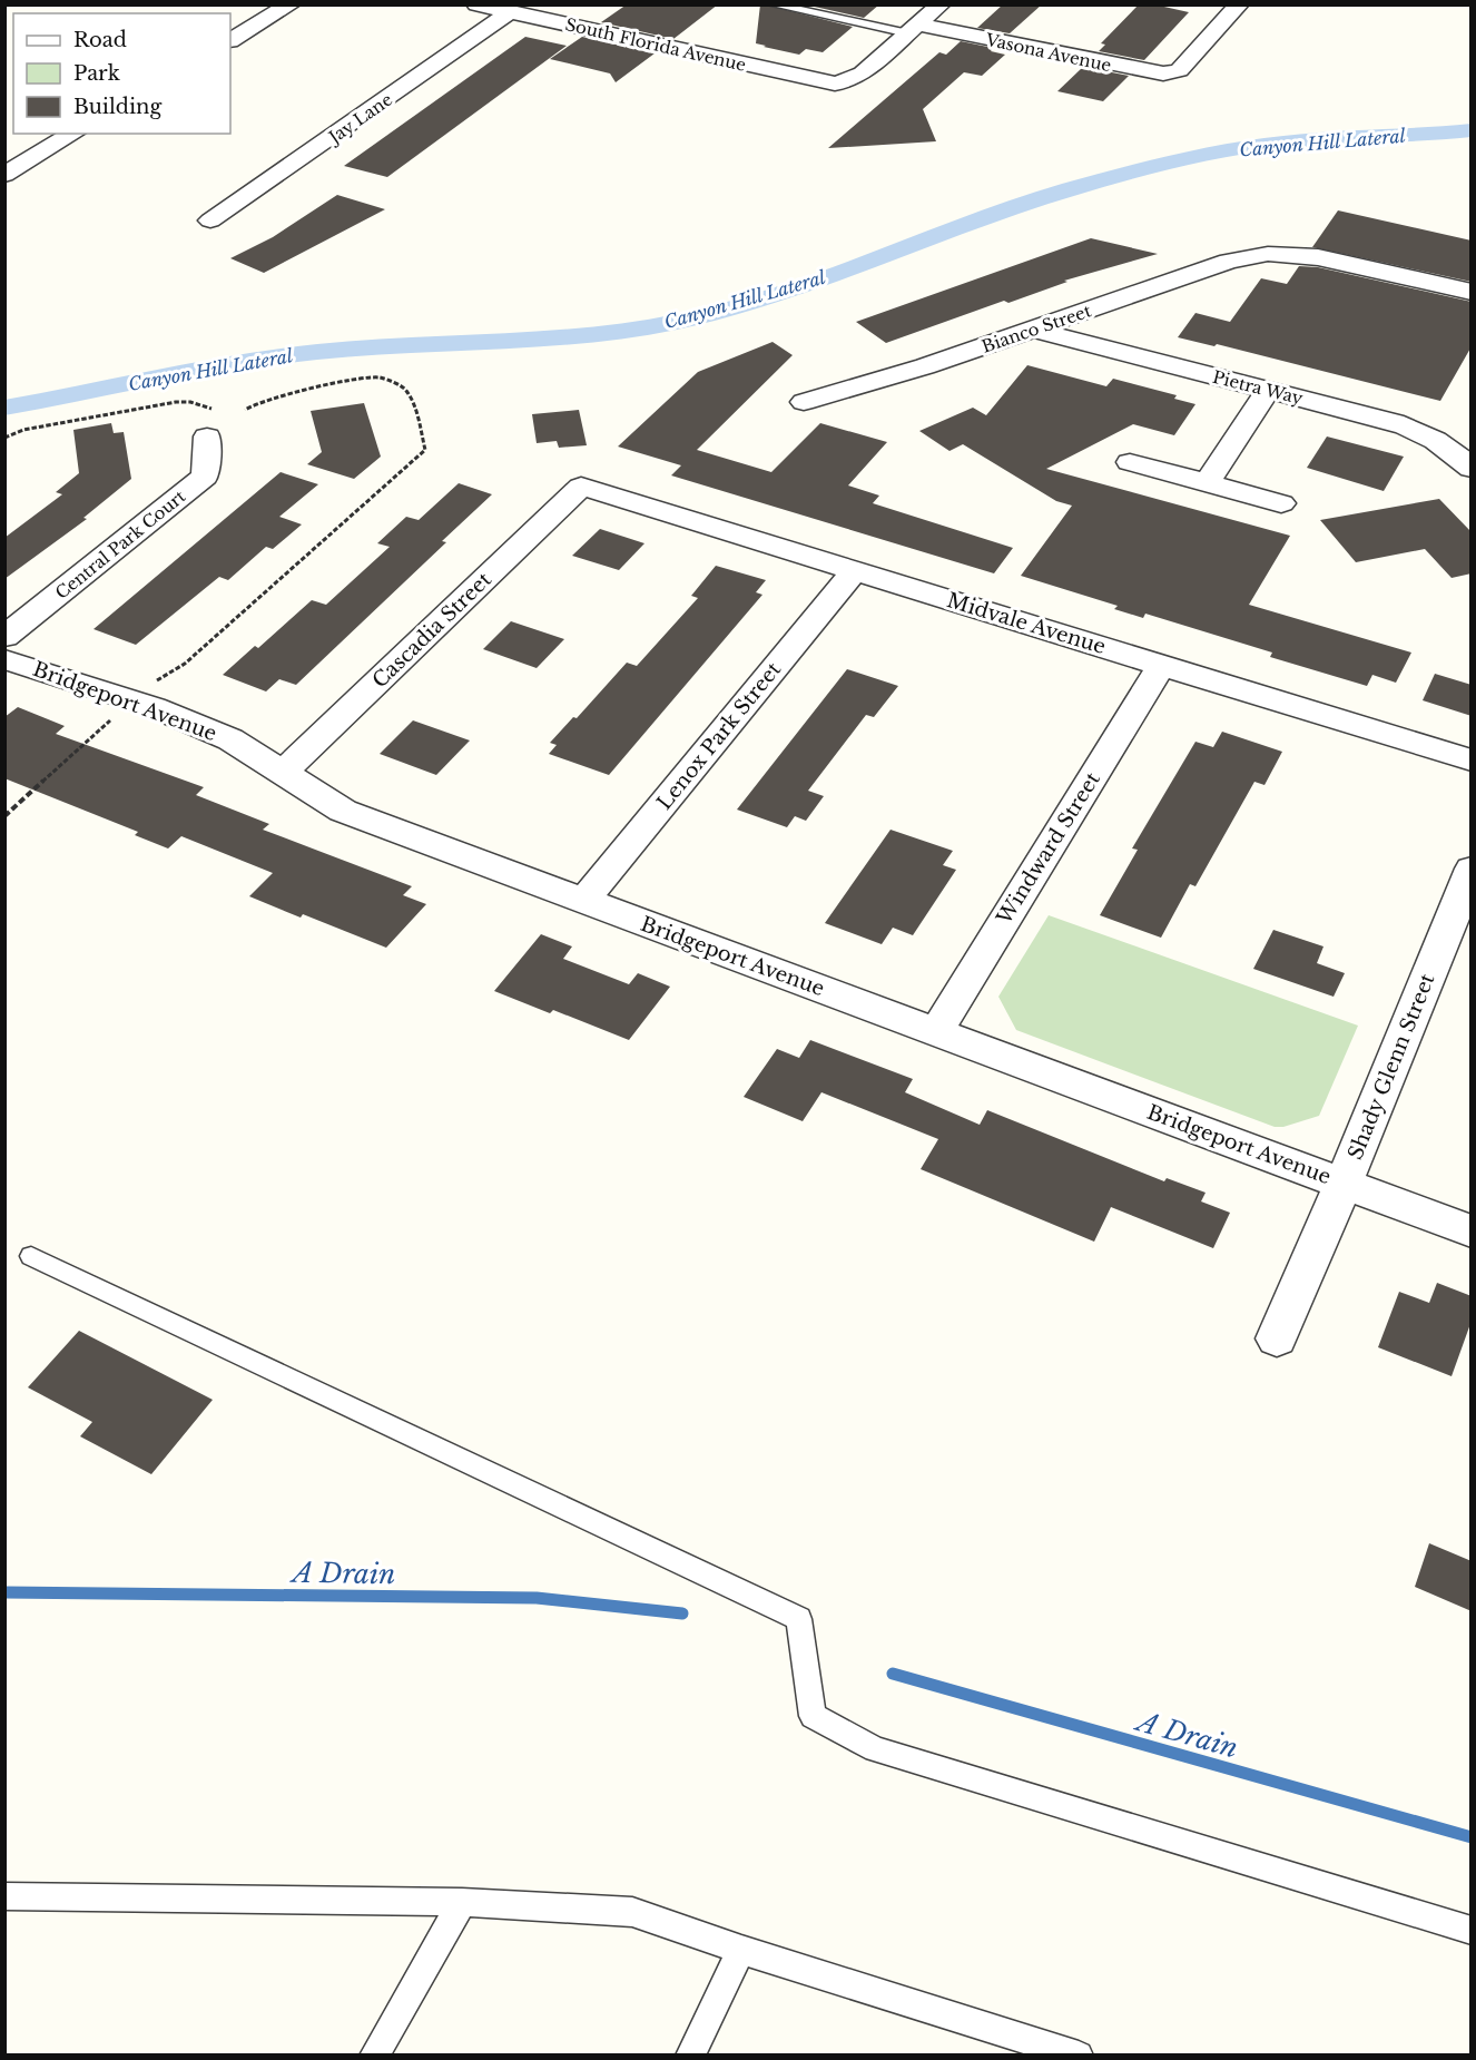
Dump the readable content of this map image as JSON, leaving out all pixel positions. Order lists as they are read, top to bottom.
{
  "streets": {
    "street": [
      "South Florida Avenue",
      "Vasona Avenue",
      "Jay Lane",
      "Bianco Street",
      "Pietra Way",
      "Central Park Court",
      "Midvale Avenue",
      "Cascadia Street",
      "Bridgeport Avenue",
      "Lenox Park Street",
      "Windward Street",
      "Shady Glenn Street"
    ]
  },
  "crossings": [
    ["South Florida Avenue", "Vasona Avenue"],
    ["South Florida Avenue", "Jay Lane"],
    ["Bianco Street", "Pietra Way"],
    ["Midvale Avenue", "Cascadia Street"],
    ["Midvale Avenue", "Lenox Park Street"],
    ["Midvale Avenue", "Windward Street"],
    ["Cascadia Street", "Bridgeport Avenue"],
    ["Bridgeport Avenue", "Lenox Park Street"],
    ["Bridgeport Avenue", "Windward Street"],
    ["Bridgeport Avenue", "Shady Glenn Street"]
  ],
  "water": ["Canyon Hill Lateral", "A Drain"],
  "legend": ["Road", "Park", "Building"]
}
